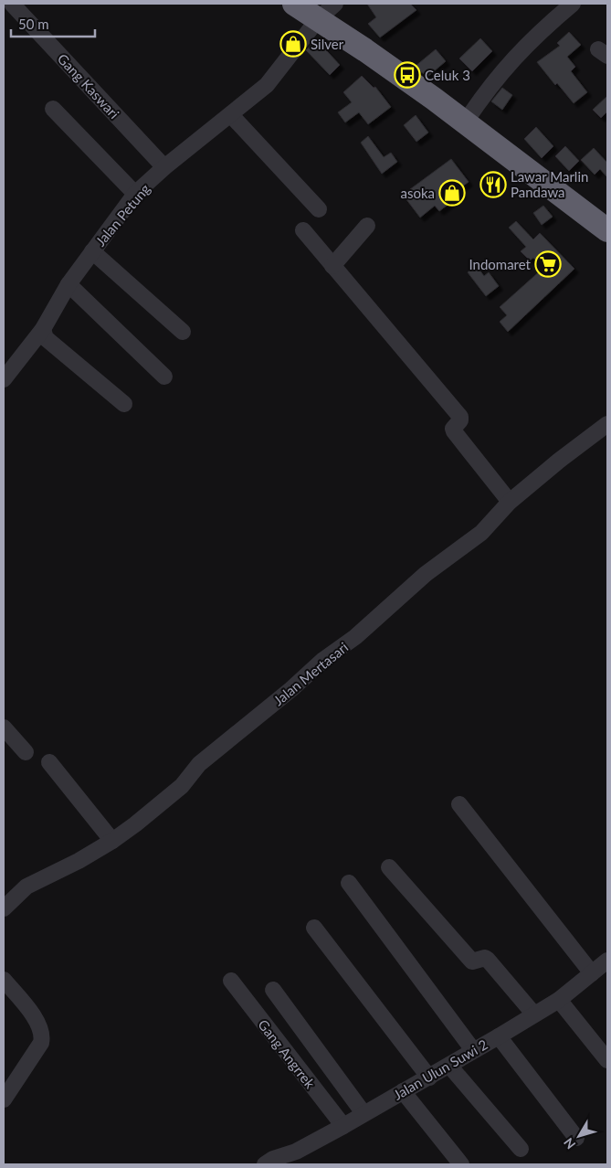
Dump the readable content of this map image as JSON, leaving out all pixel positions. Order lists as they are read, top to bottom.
{
  "streets": {
    "street": [
      "Gang Kaswari",
      "Jalan Petung",
      "Jalan Mertasari",
      "Gang Angrrek",
      "Jalan Ulun Suwi 2"
    ]
  },
  "crossings": [
    ["Gang Kaswari", "Jalan Petung"],
    ["Gang Angrrek", "Jalan Ulun Suwi 2"]
  ],
  "places": {
    "shop": ["Silver", "asoka"],
    "bus stop": ["Celuk 3"],
    "restaurant": ["Lawar Marlin Pandawa"],
    "supermarket": ["Indomaret"]
  },
  "scale_bar": "50 m",
  "north": "bottom left"
}
